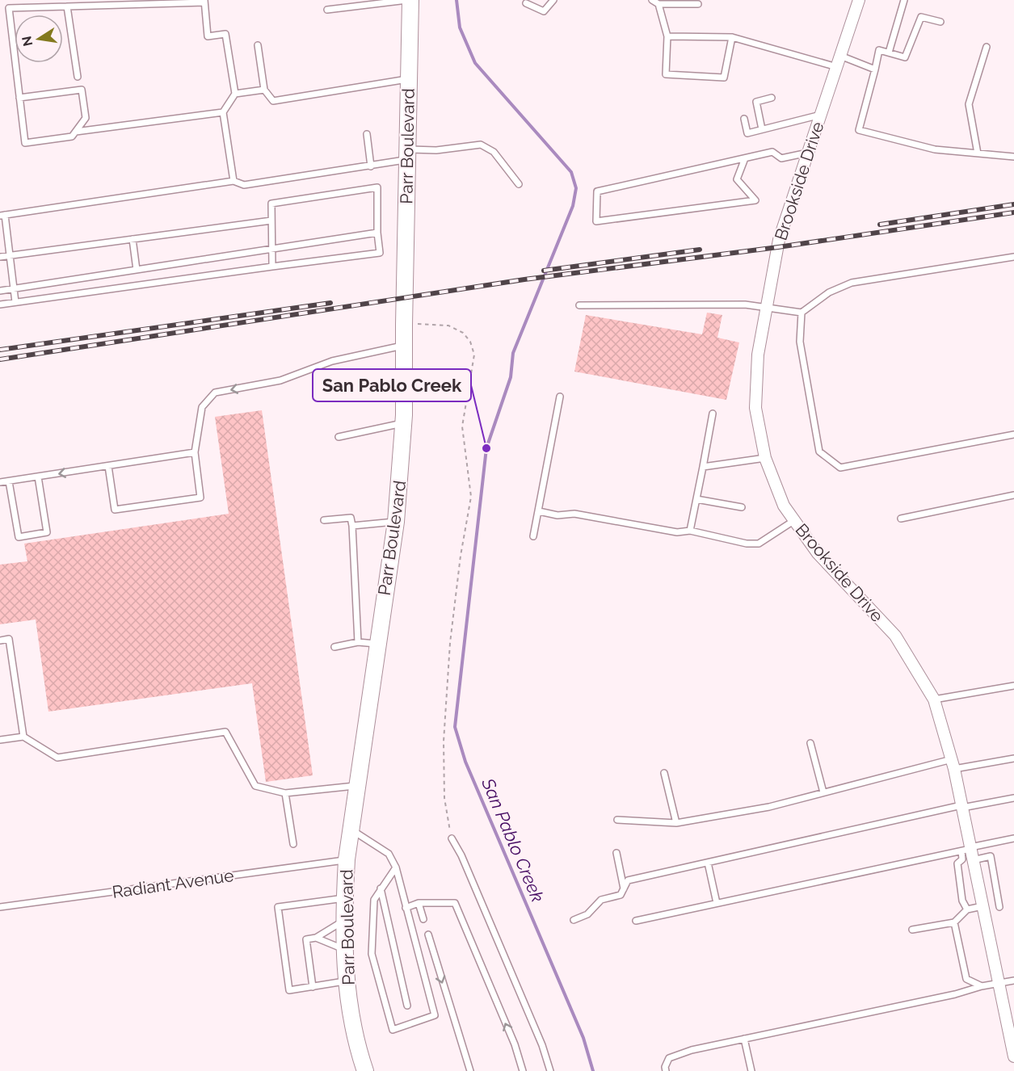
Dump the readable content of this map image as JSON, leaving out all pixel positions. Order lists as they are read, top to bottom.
{
  "streets": {
    "street": ["Parr Boulevard", "Brookside Drive"],
    "lane": ["Radiant Avenue"]
  },
  "crossings": [
    ["Parr Boulevard", "Radiant Avenue"]
  ],
  "water": ["San Pablo Creek"],
  "places": ["San Pablo Creek"],
  "north": "left"
}
